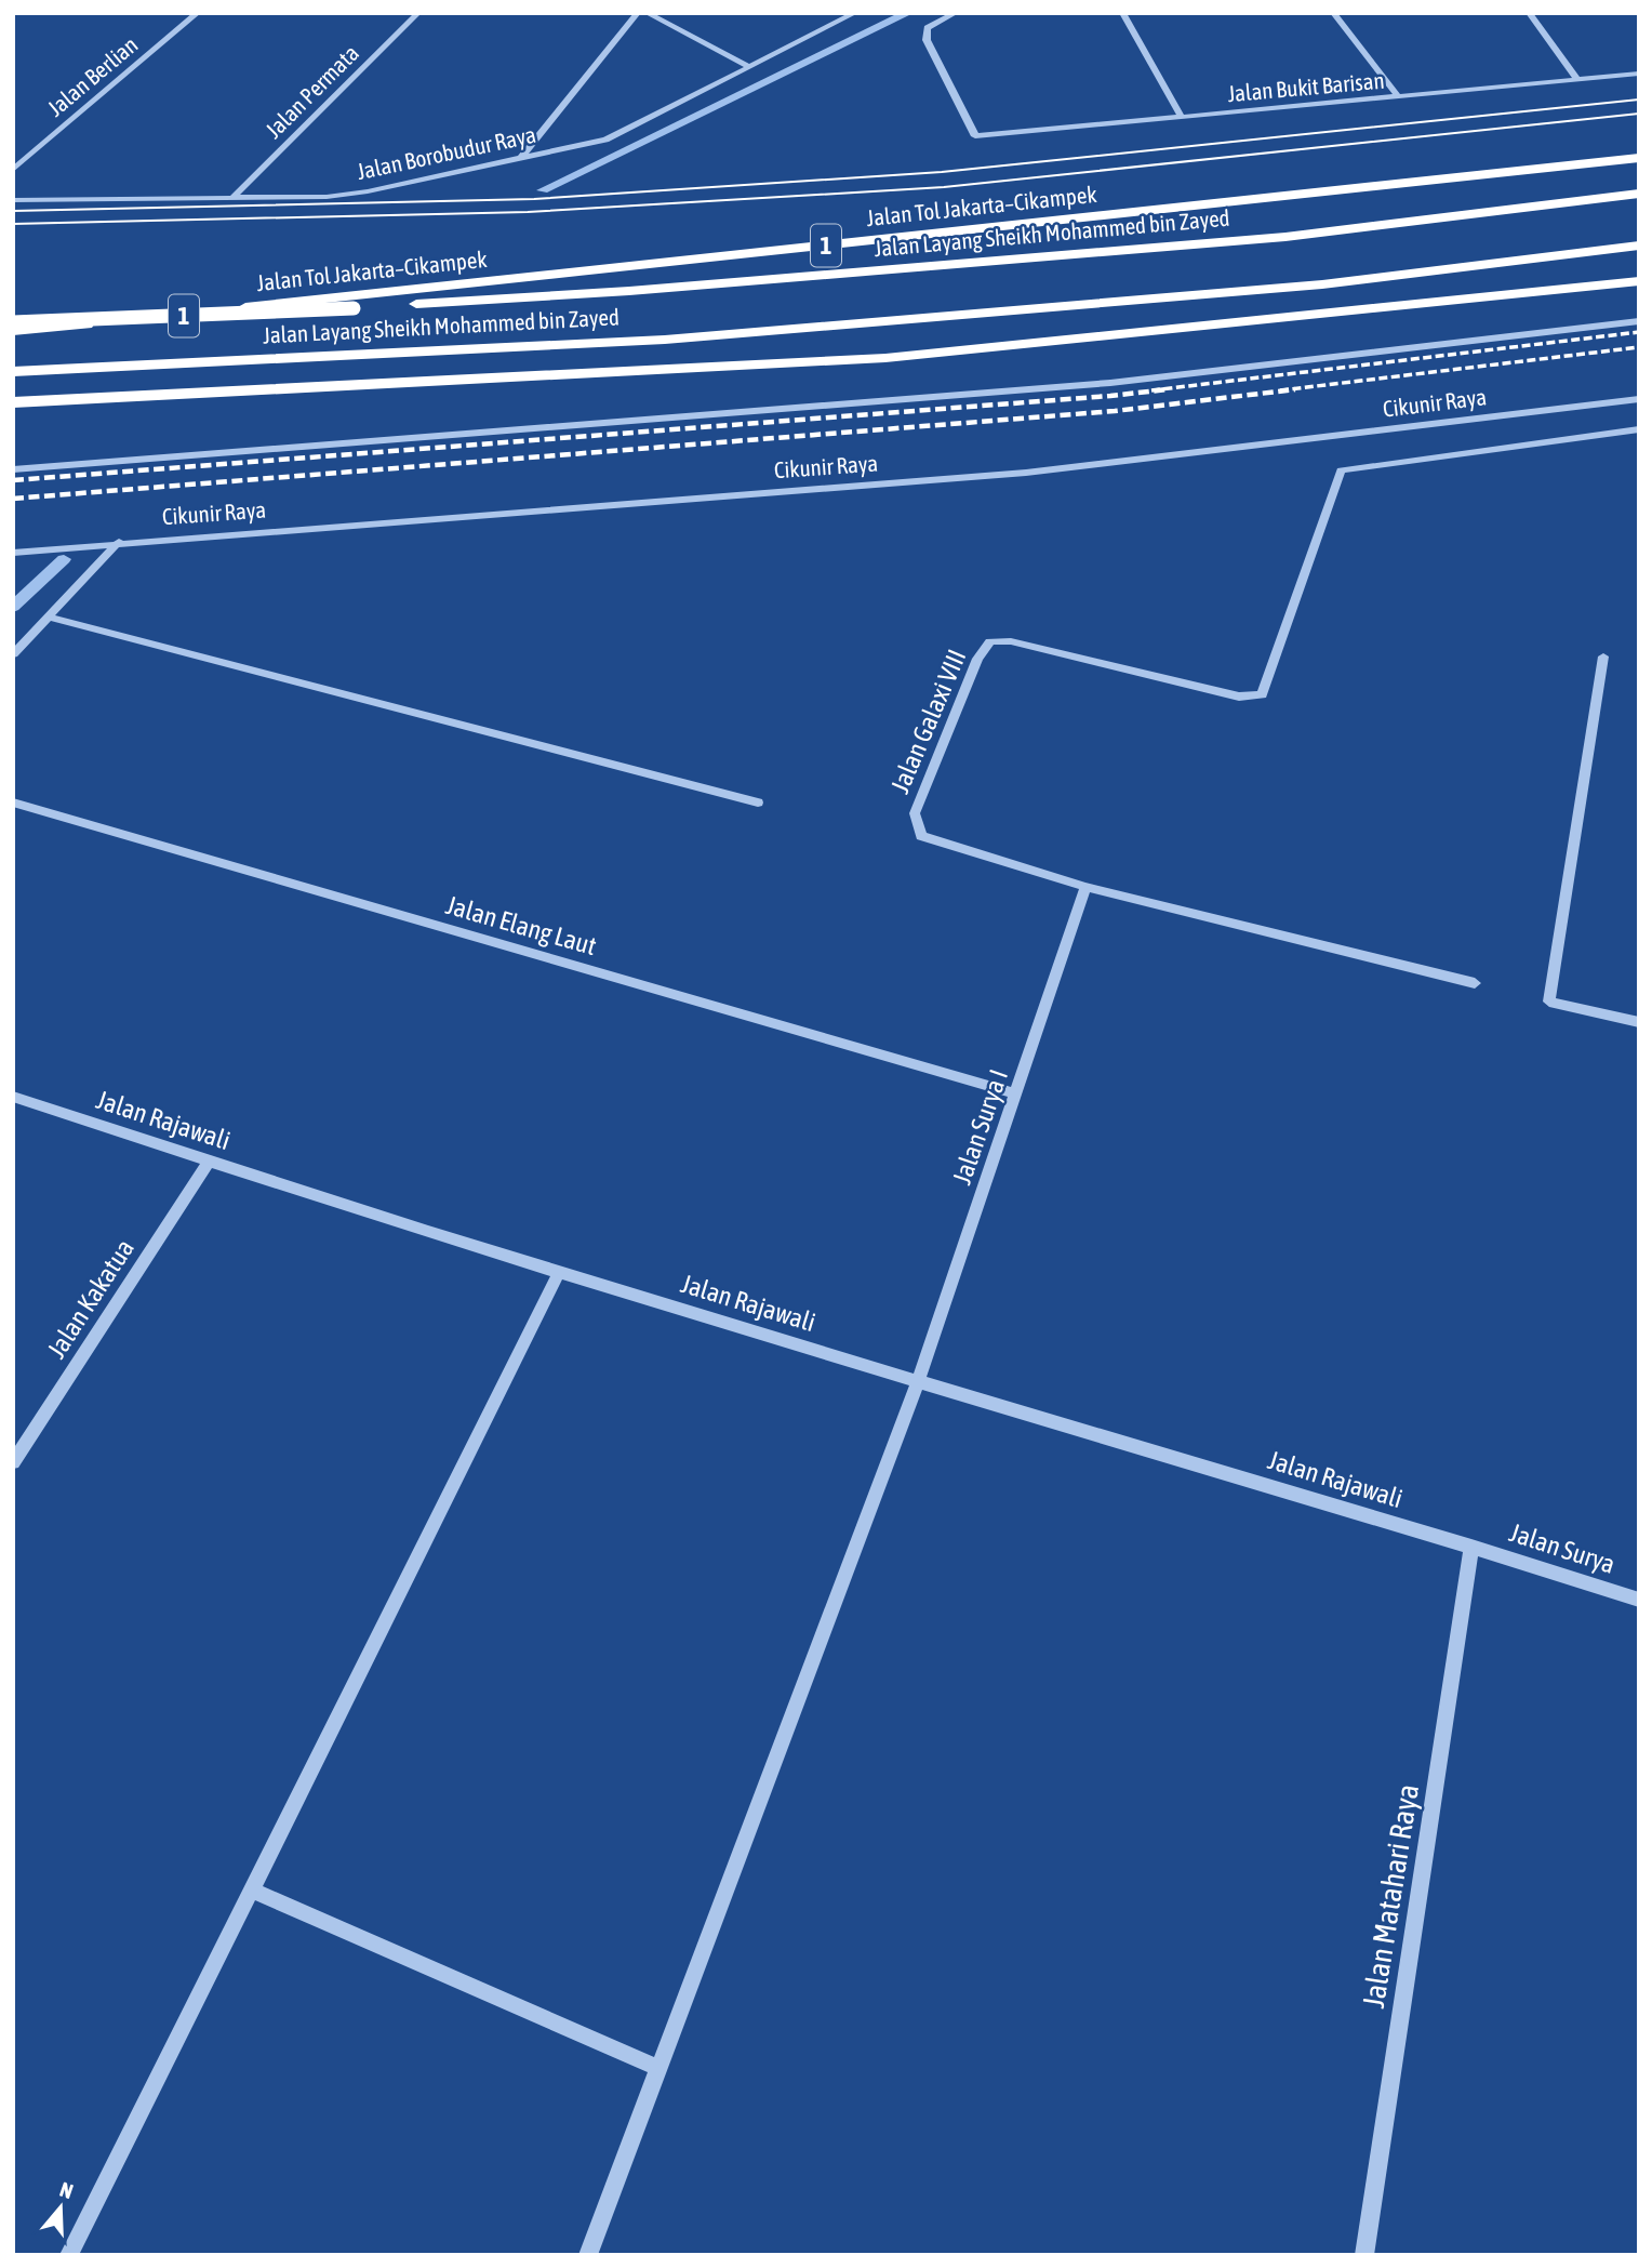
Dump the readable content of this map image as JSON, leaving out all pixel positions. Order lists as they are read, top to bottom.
{
  "streets": {
    "highway": ["Jalan Tol Jakarta–Cikampek", "Jalan Layang Sheikh Mohammed bin Zayed", "1"],
    "street": [
      "Jalan Berlian",
      "Jalan Bukit Barisan",
      "Jalan Permata",
      "Jalan Borobudur Raya",
      "Cikunir Raya",
      "Jalan Galaxi VIII",
      "Jalan Elang Laut",
      "Jalan Rajawali",
      "Jalan Surya I",
      "Jalan Kakatua",
      "Jalan Surya",
      "Jalan Matahari Raya"
    ]
  },
  "crossings": [
    ["Jalan Permata", "Jalan Borobudur Raya"],
    ["Jalan Galaxi VIII", "Jalan Surya I"],
    ["Jalan Elang Laut", "Jalan Surya I"],
    ["Jalan Rajawali", "Jalan Surya I"],
    ["Jalan Rajawali", "Jalan Kakatua"],
    ["Jalan Rajawali", "Jalan Surya"],
    ["Jalan Rajawali", "Jalan Matahari Raya"],
    ["Jalan Surya", "Jalan Matahari Raya"]
  ],
  "north": "top"
}
